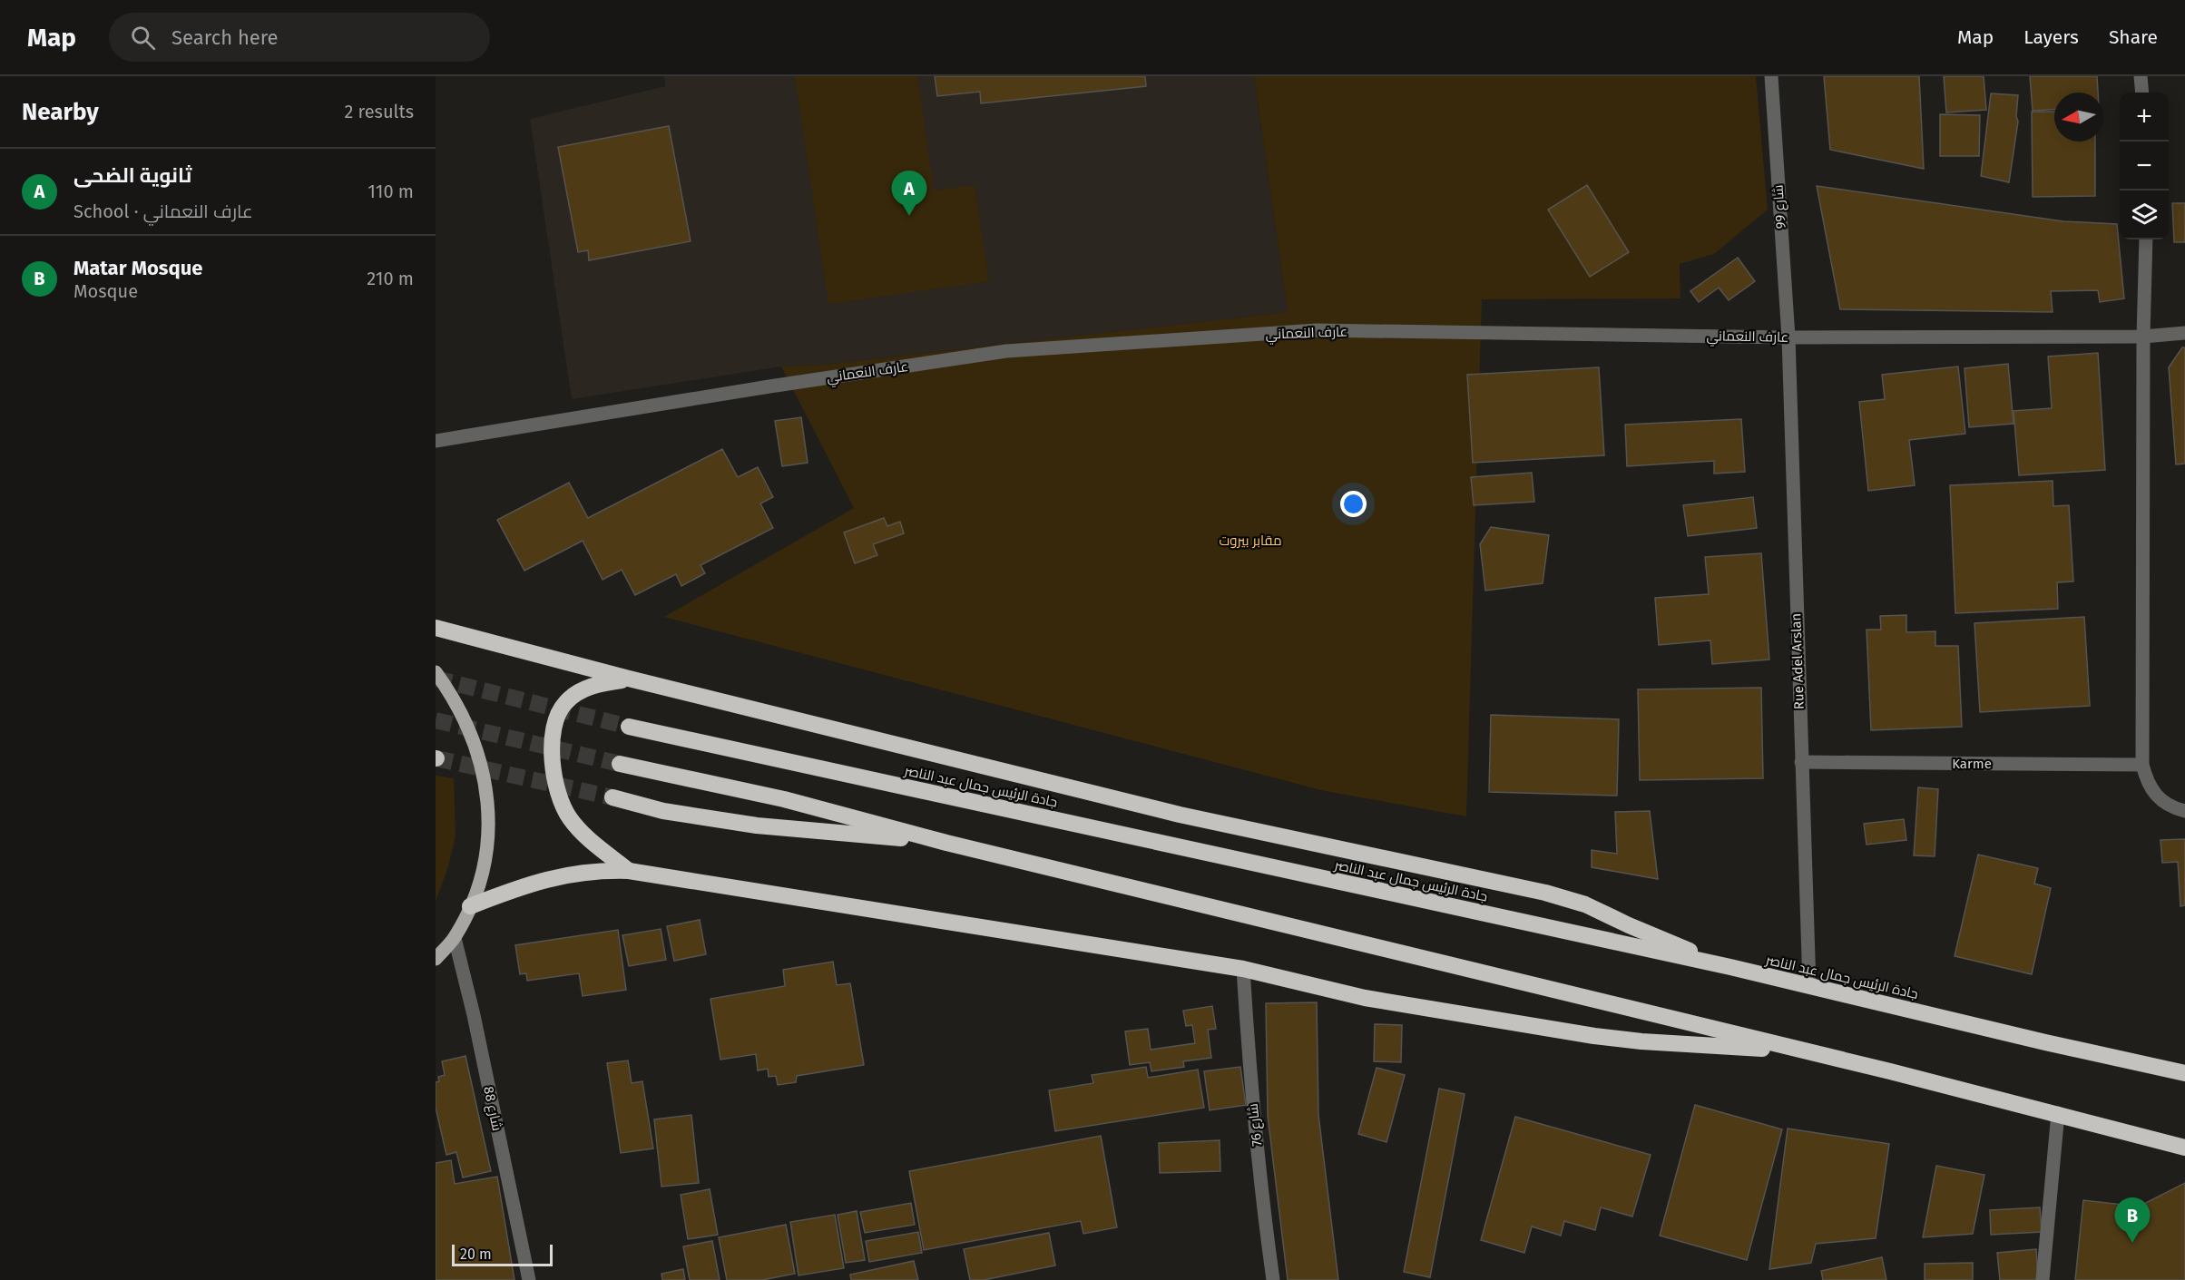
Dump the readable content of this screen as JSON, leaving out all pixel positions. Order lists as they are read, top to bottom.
{
  "streets": {
    "highway": ["جادة الرئيس جمال عبد الناصر"],
    "street": [
      "شارع 99",
      "عارف النعماني",
      "Rue Adel Arslan",
      "Karme",
      "شارع 88",
      "شارع 76"
    ]
  },
  "crossings": [
    ["شارع 99", "عارف النعماني"],
    ["شارع 99", "Rue Adel Arslan"],
    ["عارف النعماني", "Rue Adel Arslan"],
    ["Rue Adel Arslan", "Karme"],
    ["Rue Adel Arslan", "جادة الرئيس جمال عبد الناصر"]
  ],
  "parks": ["مقابر بيروت"],
  "scale_bar": "20 m",
  "north": "left",
  "page": {
    "header": "Map",
    "search": "Search here",
    "nav": ["Map", "Layers", "Share"],
    "heading": ["Nearby", "2 results"],
    "map_buttons": ["+", "−"],
    "list": [
      {
        "mark": "A",
        "name": "ثانوية الضحى",
        "note": "School · عارف النعماني",
        "value": "110 m"
      },
      {
        "mark": "B",
        "name": "Matar Mosque",
        "note": "Mosque",
        "value": "210 m"
      }
    ],
    "pins": ["A", "B"],
    "scale": "20 m"
  }
}
